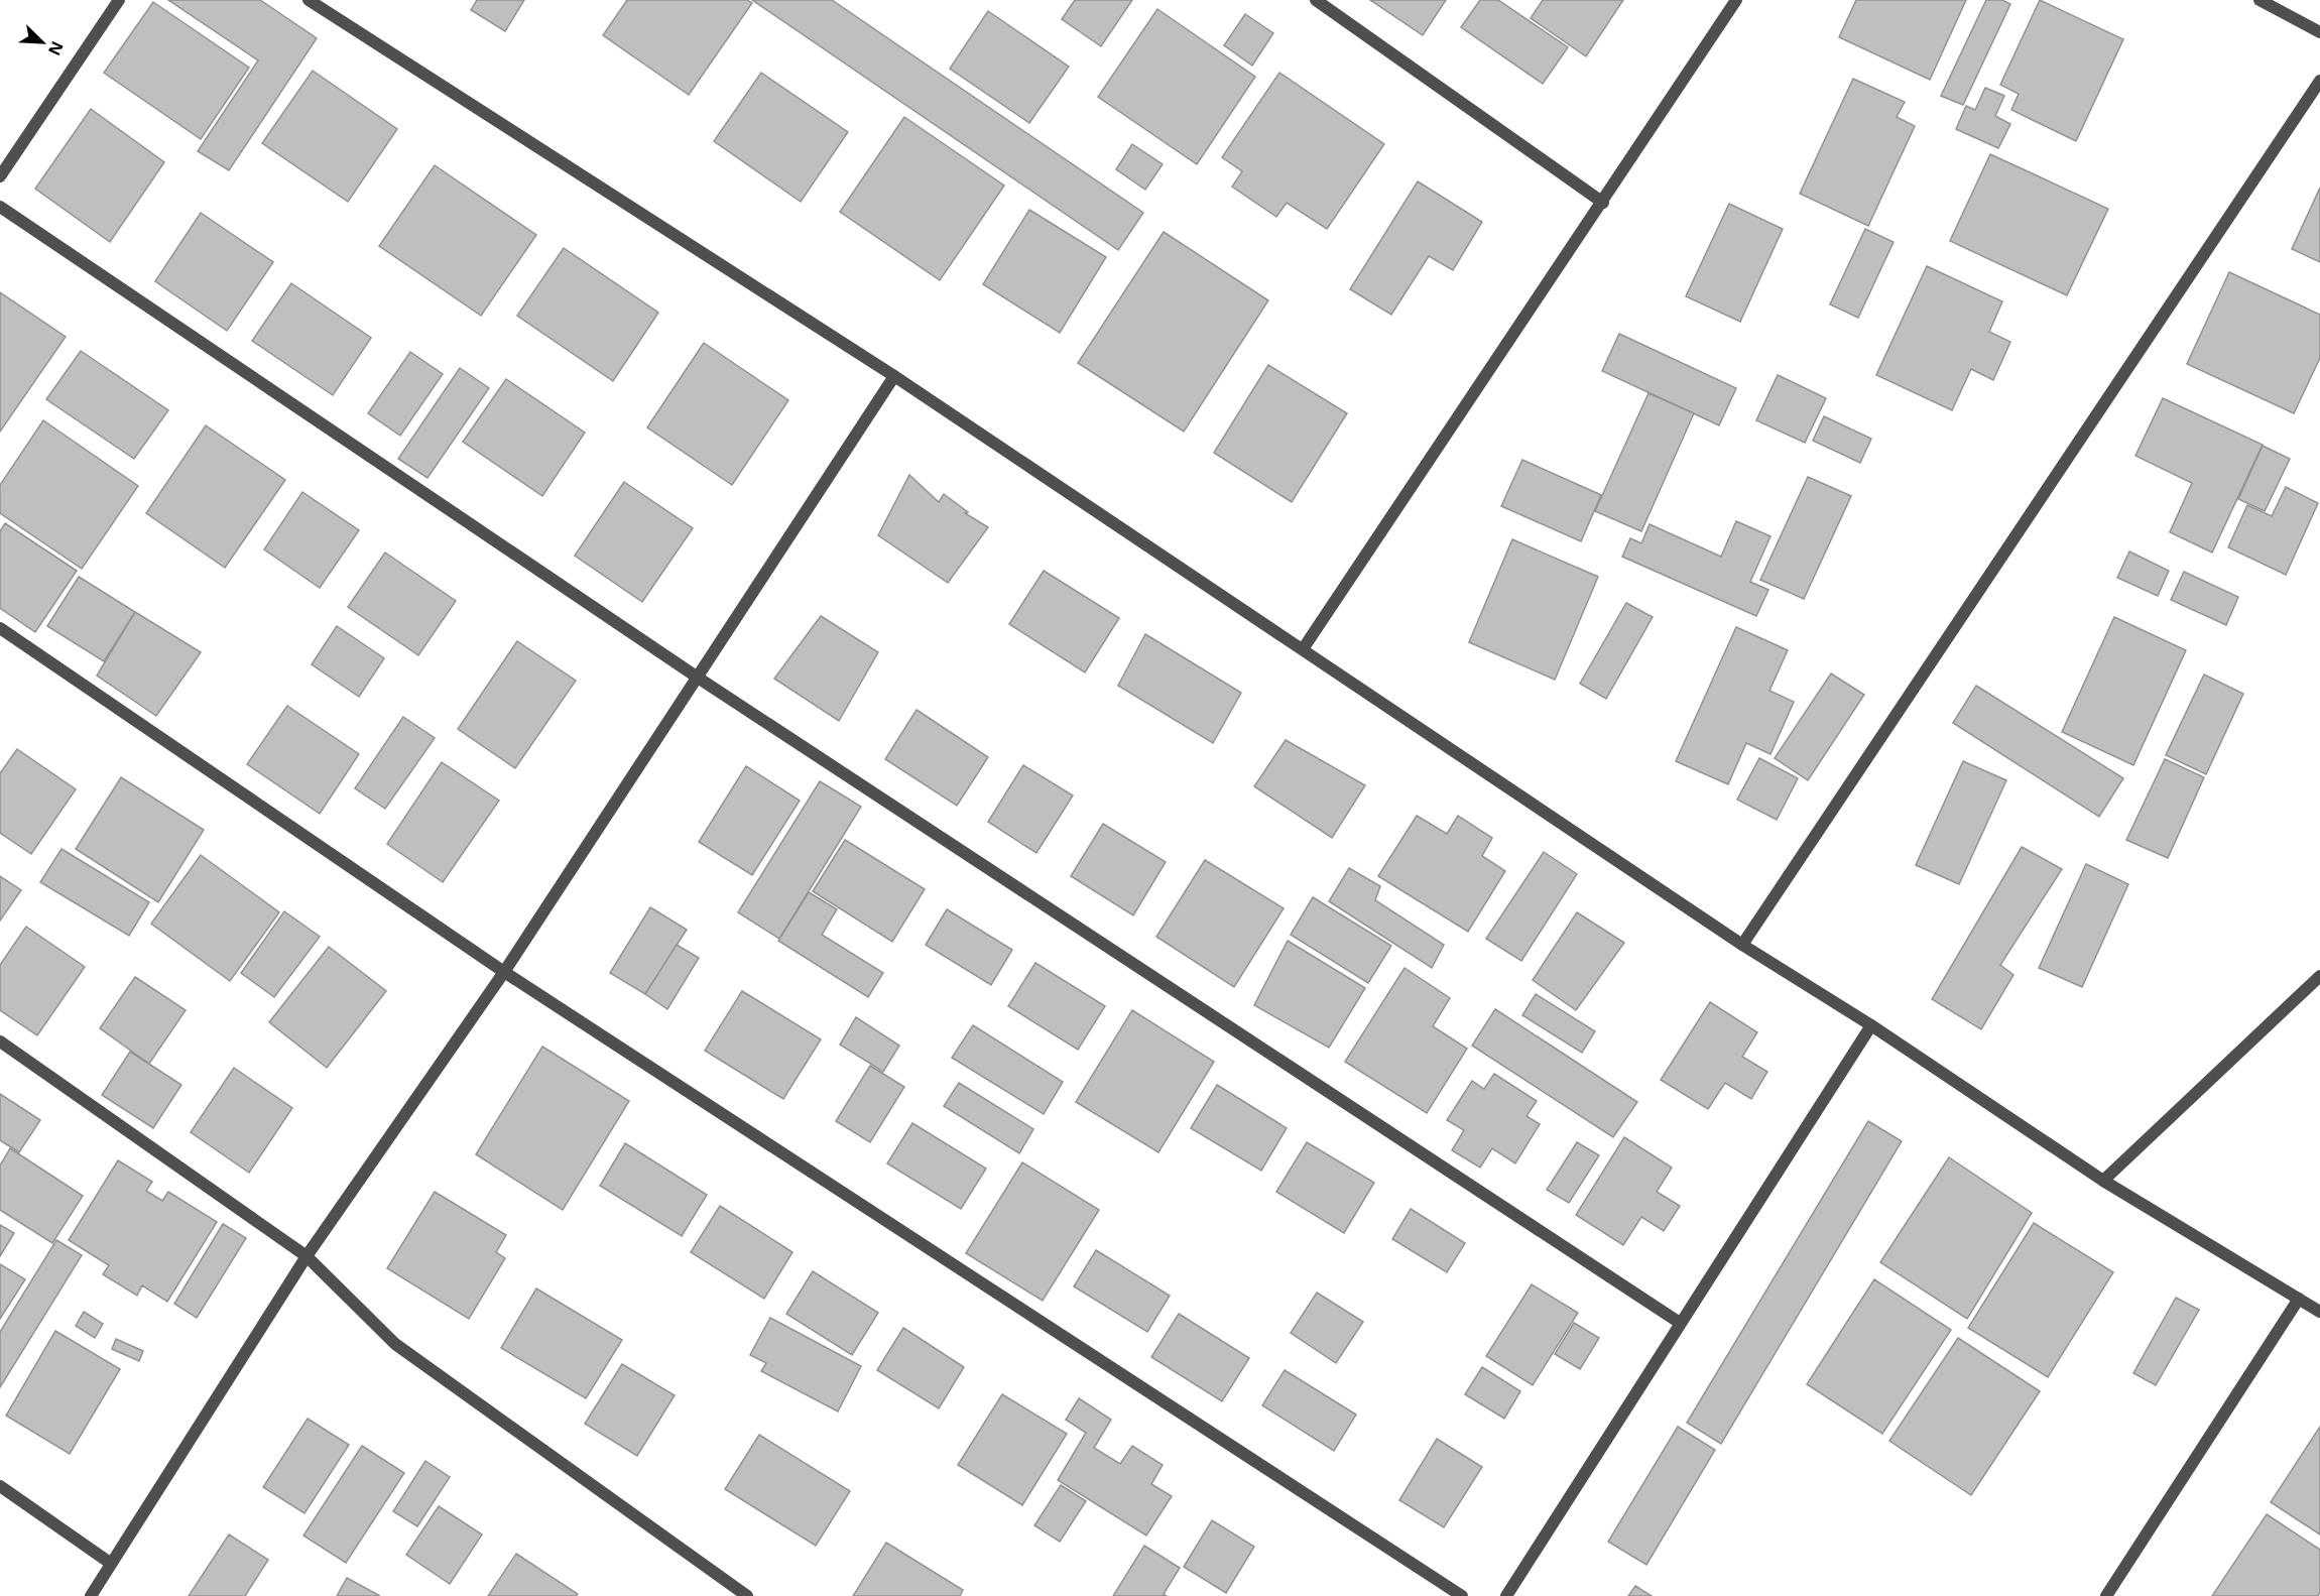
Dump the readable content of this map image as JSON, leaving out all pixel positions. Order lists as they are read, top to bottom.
{
  "north": "bottom right"
}
